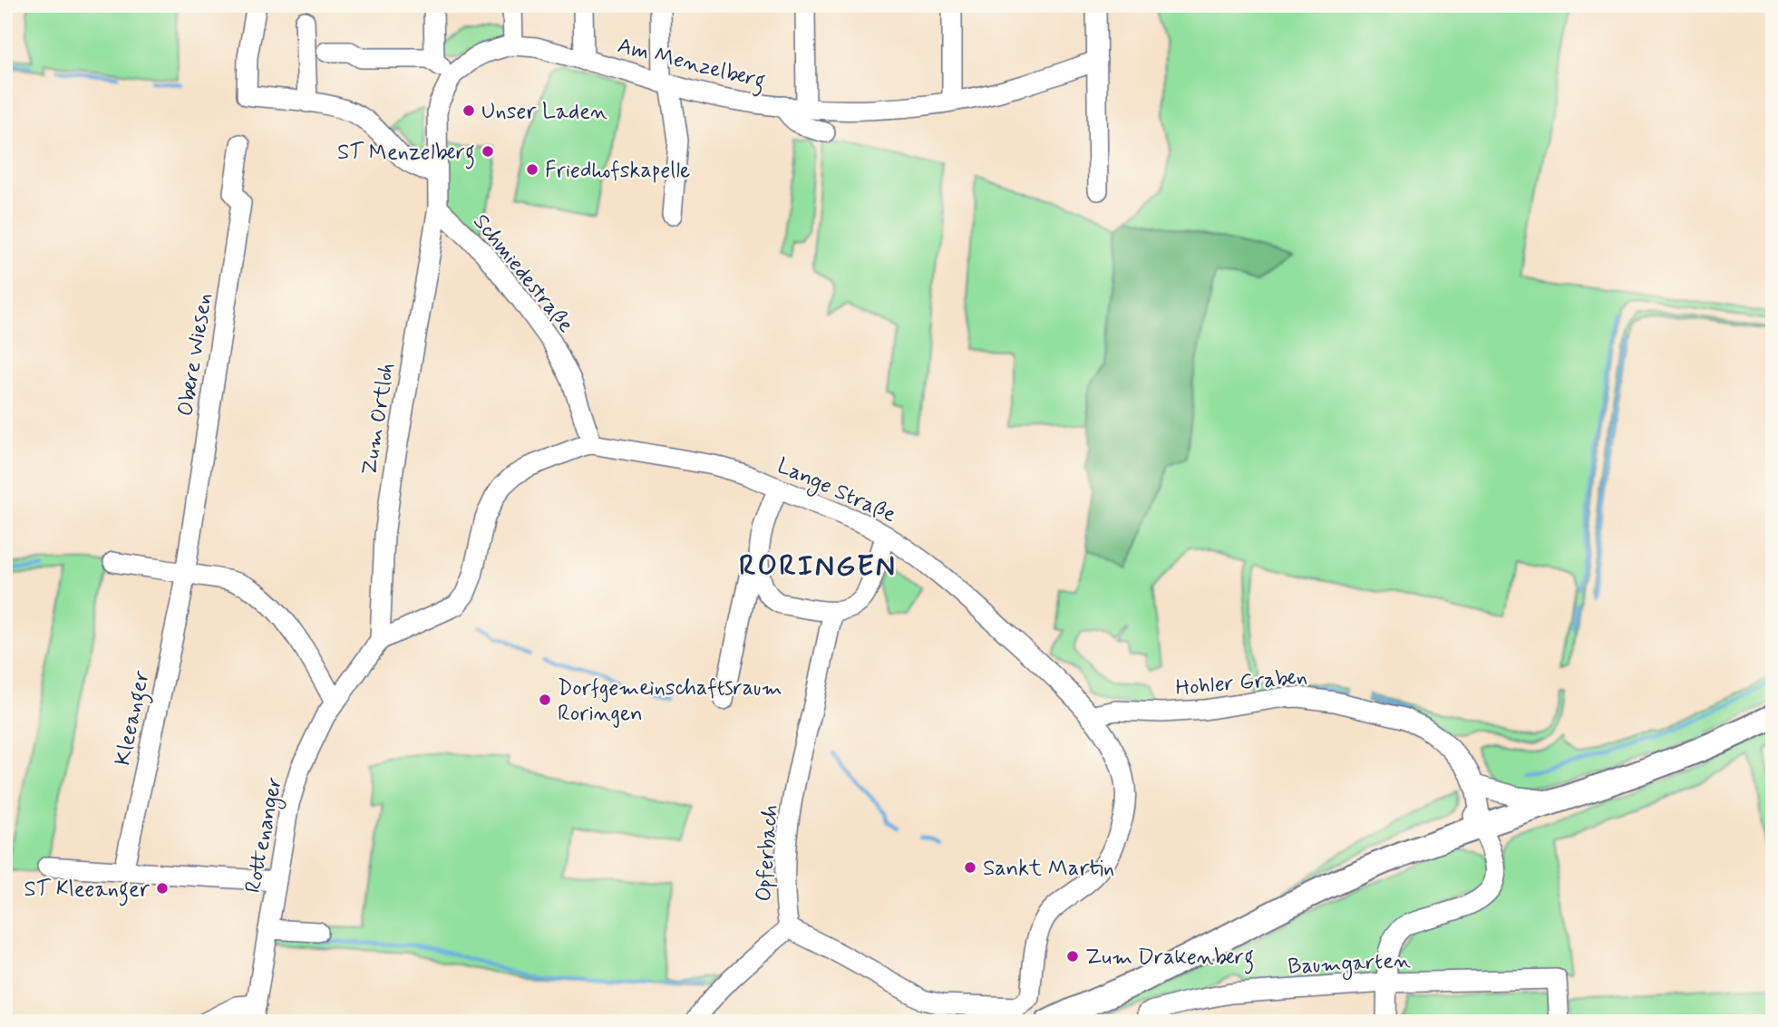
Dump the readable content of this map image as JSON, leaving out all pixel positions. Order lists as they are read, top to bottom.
{
  "streets": {
    "street": [
      "Am Menzelberg",
      "Schmiedestraße",
      "Obere Wiesen",
      "Zum Ortloh",
      "Lange Straße",
      "Hohler Graben",
      "Kleeanger",
      "Rottenanger",
      "Opferbach",
      "Baumgarten"
    ]
  },
  "crossings": [
    ["Am Menzelberg", "Schmiedestraße"],
    ["Am Menzelberg", "Zum Ortloh"],
    ["Schmiedestraße", "Zum Ortloh"],
    ["Schmiedestraße", "Lange Straße"],
    ["Obere Wiesen", "Kleeanger"],
    ["Zum Ortloh", "Lange Straße"],
    ["Zum Ortloh", "Rottenanger"],
    ["Lange Straße", "Hohler Graben"],
    ["Lange Straße", "Rottenanger"],
    ["Lange Straße", "Opferbach"],
    ["Hohler Graben", "Baumgarten"]
  ],
  "districts": ["RORINGEN"],
  "places": [
    "Unser Laden",
    "ST Menzelberg",
    "Friedhofskapelle",
    "Dorfgemeinschaftsraum Roringen",
    "Sankt Martin",
    "ST Kleeanger",
    "Zum Drakenberg"
  ]
}
